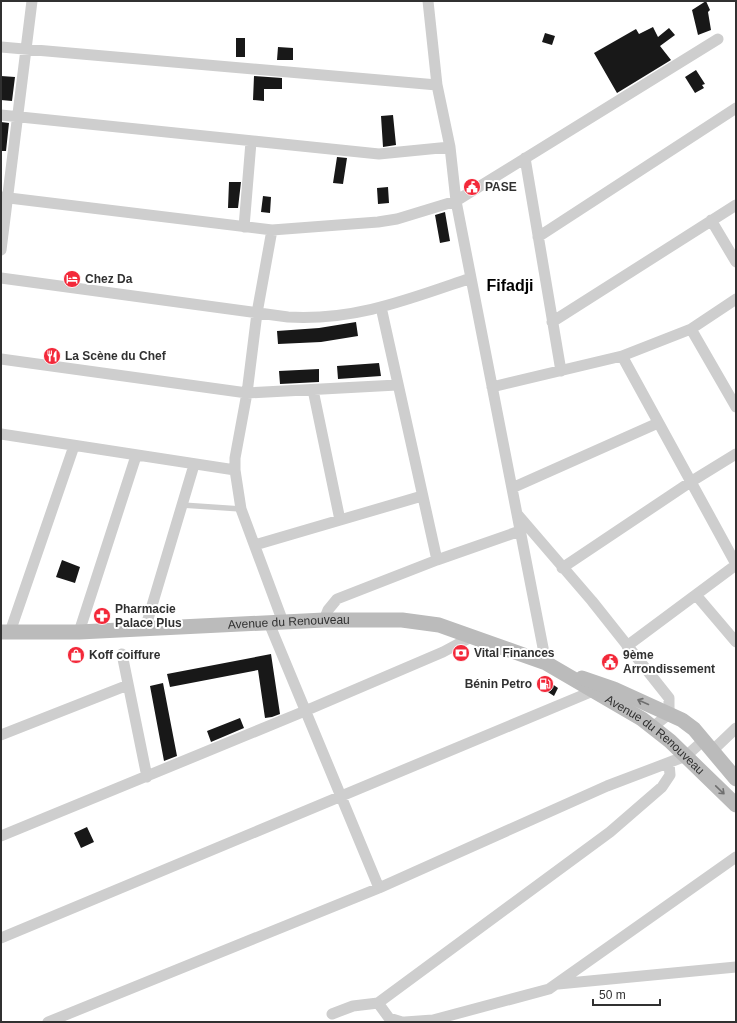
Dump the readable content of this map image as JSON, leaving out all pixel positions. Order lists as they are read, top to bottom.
{
  "streets": {
    "main road": ["Avenue du Renouveau"]
  },
  "districts": ["Fifadji"],
  "places": {
    "public building": ["PASE", "9ème Arrondissement"],
    "hotel": ["Chez Da"],
    "restaurant": ["La Scène du Chef"],
    "pharmacy": ["Pharmacie Palace Plus"],
    "bank": ["Vital Finances"],
    "shop": ["Koff coiffure"],
    "fuel station": ["Bénin Petro"]
  },
  "scale_bar": "50 m"
}
